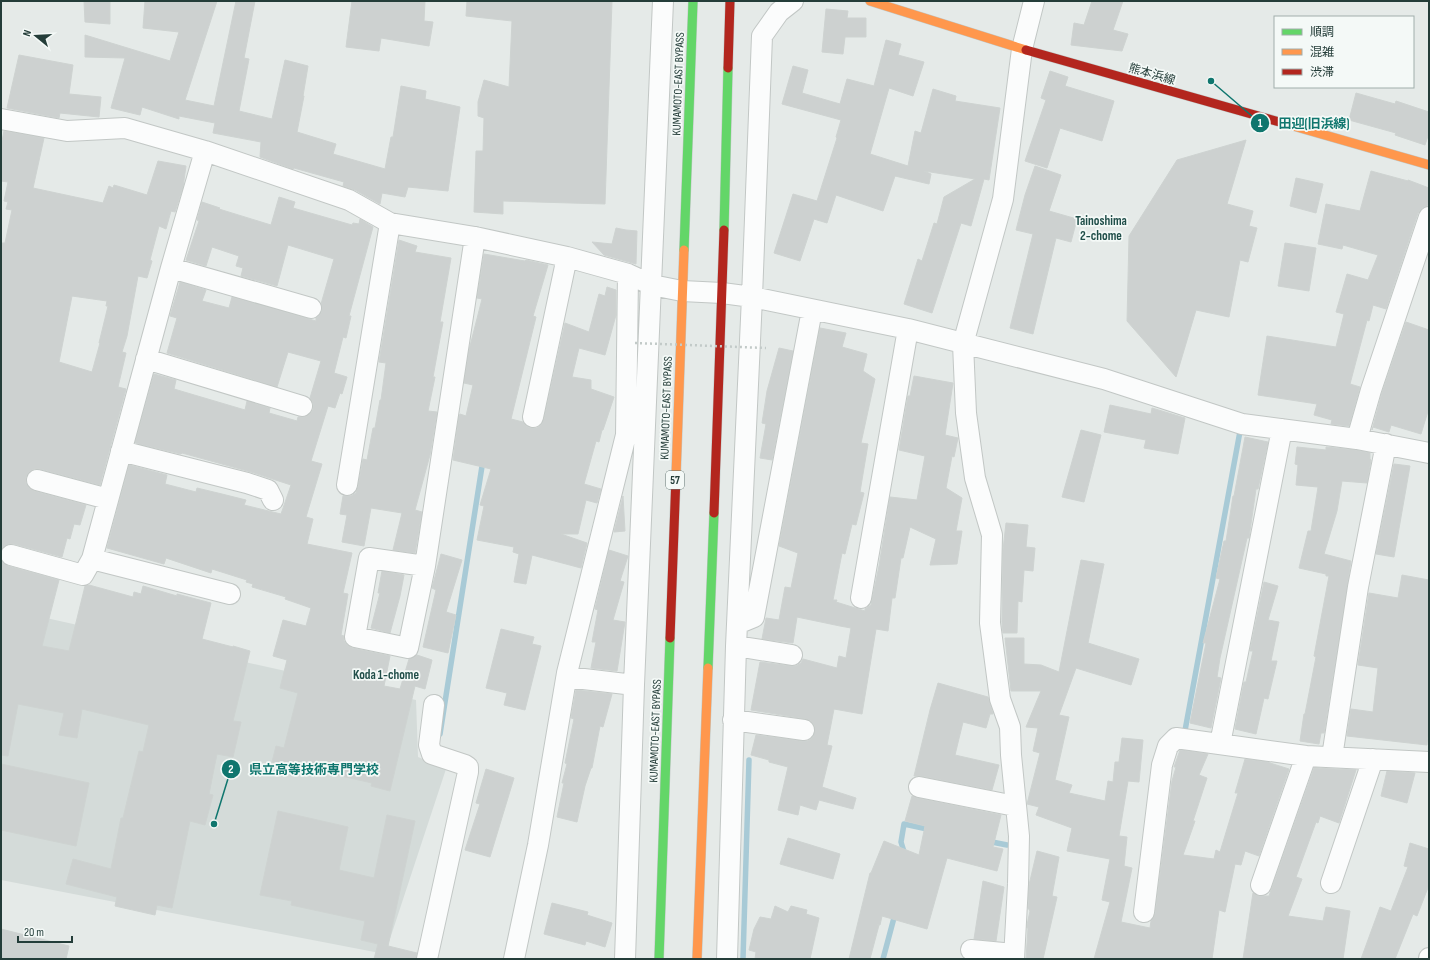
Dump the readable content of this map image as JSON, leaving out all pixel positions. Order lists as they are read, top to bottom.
{
  "streets": {
    "main road": ["熊本浜線", "KUMAMOTO-EAST BYPASS", "57"]
  },
  "districts": ["Tainoshima 2-chome", "Koda 1-chome"],
  "places": ["田迎(旧浜線)", "県立高等技術専門学校"],
  "legend": ["順調", "混雑", "渋滞"],
  "scale_bar": "20 m",
  "north": "left"
}
